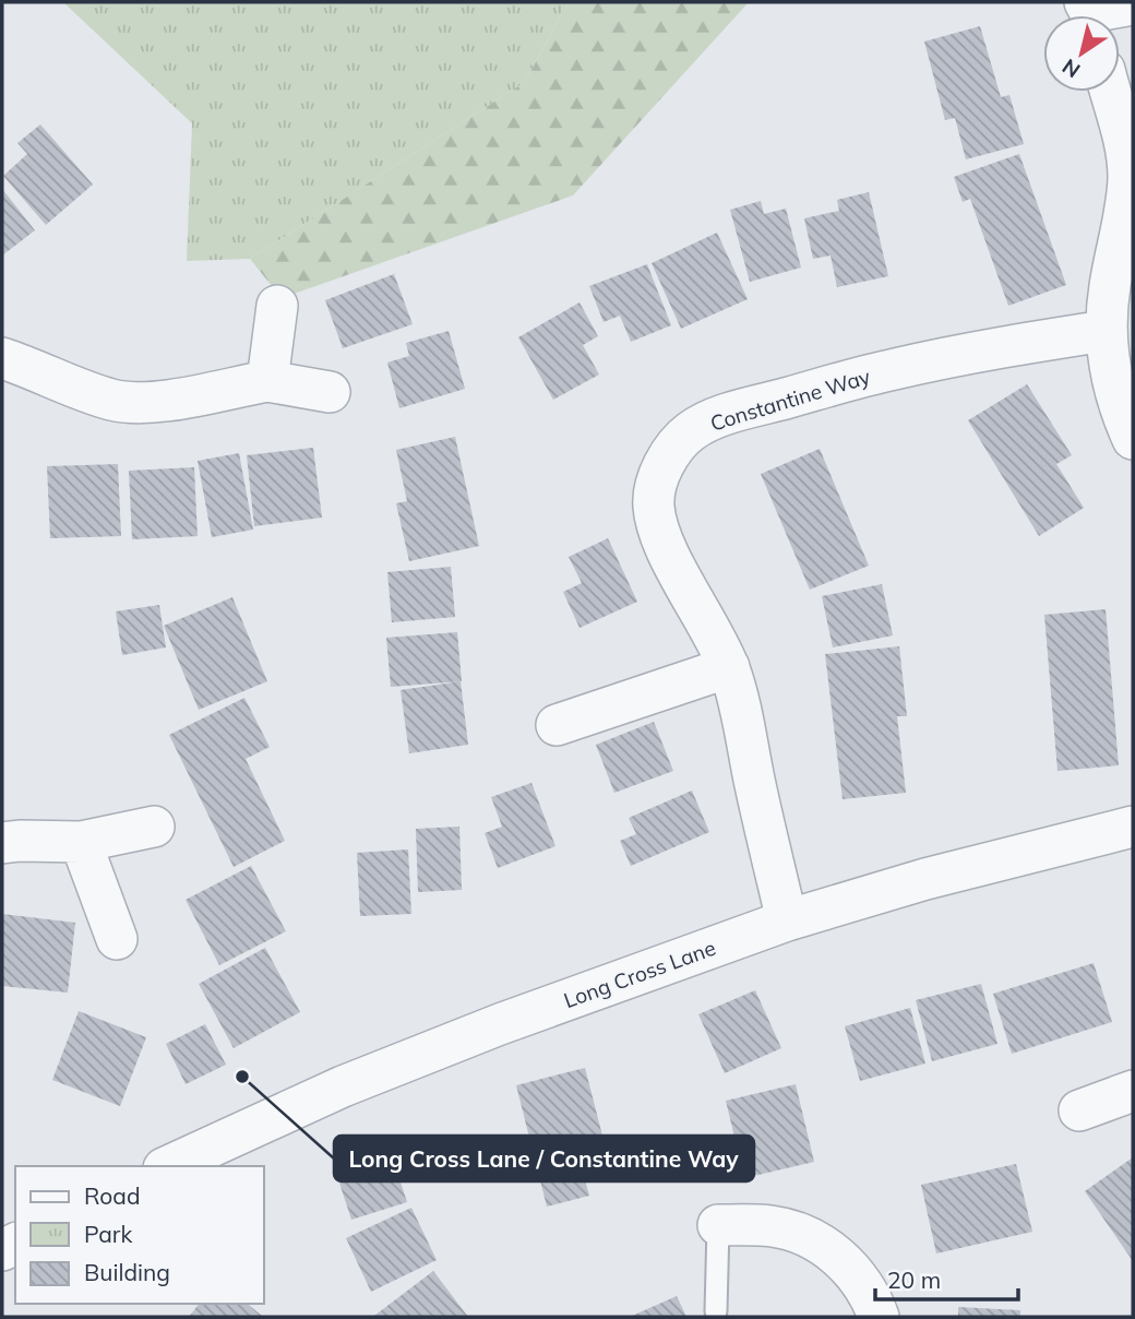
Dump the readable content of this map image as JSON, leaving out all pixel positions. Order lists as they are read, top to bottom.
{
  "streets": {
    "street": ["Constantine Way", "Long Cross Lane"]
  },
  "crossings": [
    ["Constantine Way", "Long Cross Lane"]
  ],
  "places": ["Long Cross Lane / Constantine Way"],
  "legend": ["Road", "Park", "Building"],
  "scale_bar": "20 m",
  "north": "bottom left"
}
